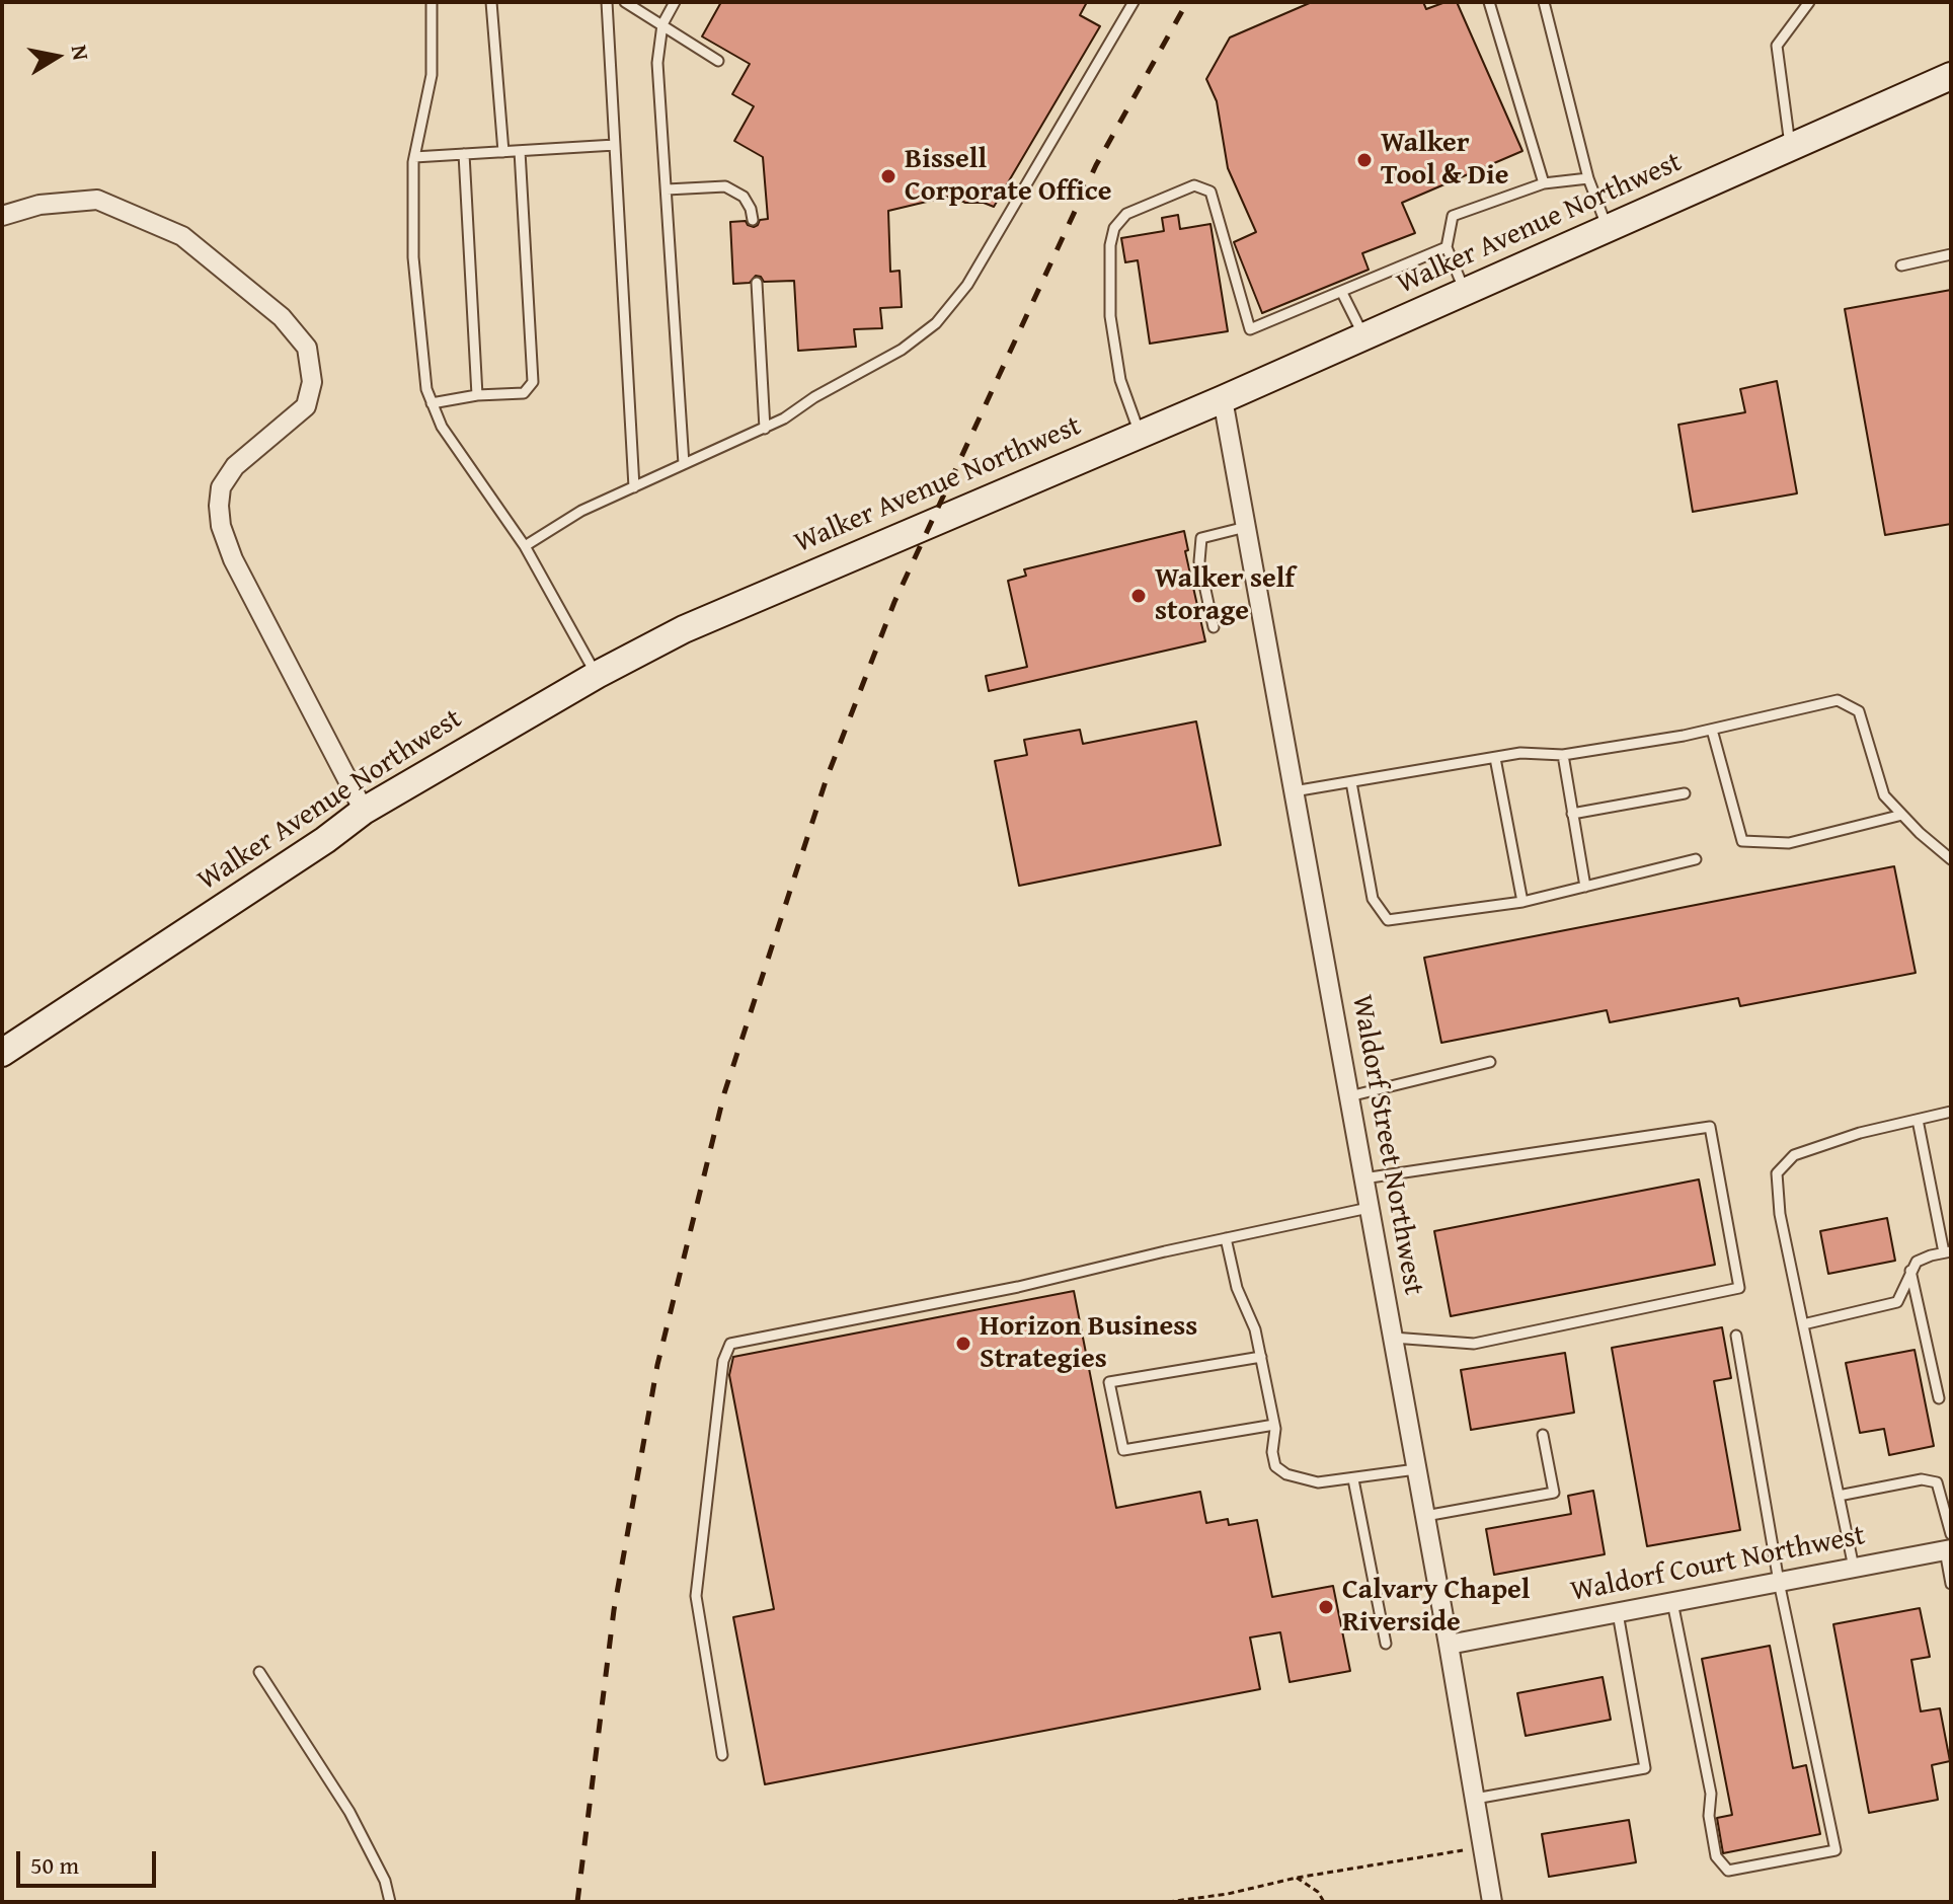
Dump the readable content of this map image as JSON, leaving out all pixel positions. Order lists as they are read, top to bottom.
{
  "streets": {
    "main road": ["Walker Avenue Northwest"],
    "street": ["Waldorf Street Northwest", "Waldorf Court Northwest"]
  },
  "crossings": [
    ["Walker Avenue Northwest", "Waldorf Street Northwest"],
    ["Waldorf Street Northwest", "Waldorf Court Northwest"]
  ],
  "places": [
    "Walker Tool & Die",
    "Bissell Corporate Office",
    "Walker self storage",
    "Horizon Business Strategies",
    "Calvary Chapel Riverside"
  ],
  "scale_bar": "50 m",
  "north": "right"
}
